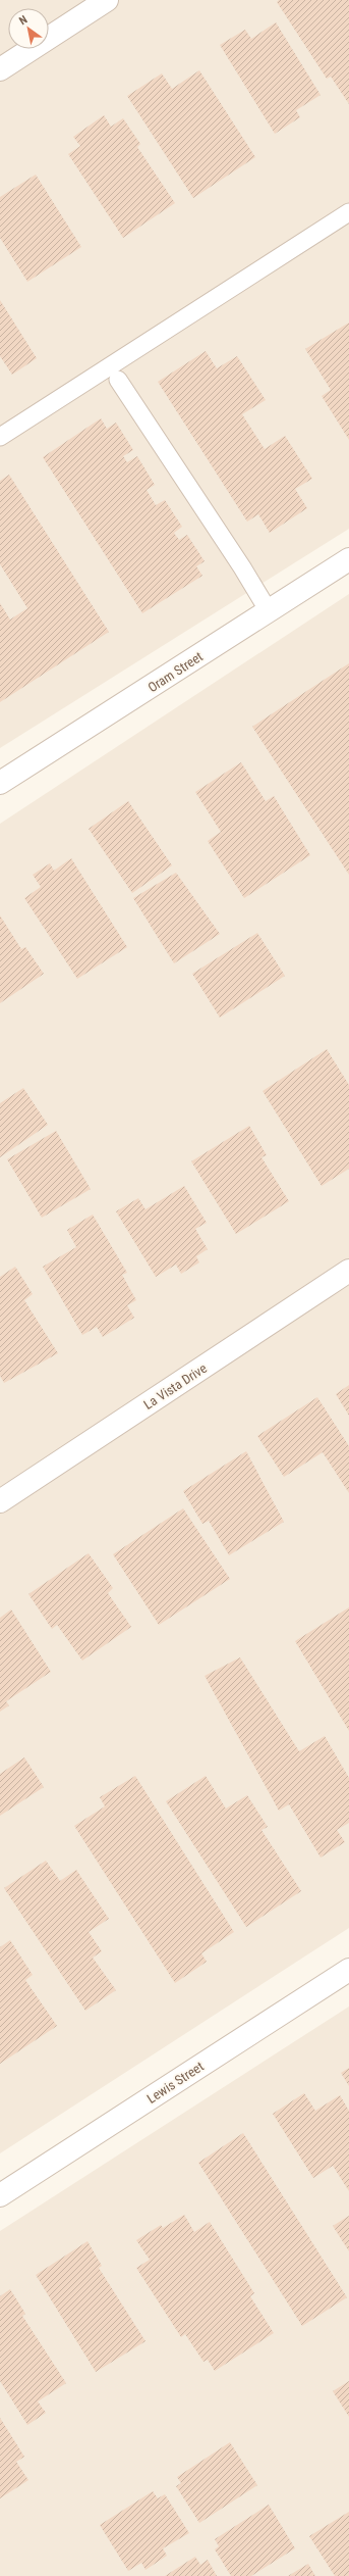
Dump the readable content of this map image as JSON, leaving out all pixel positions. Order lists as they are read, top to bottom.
{
  "streets": {
    "street": ["Oram Street", "La Vista Drive", "Lewis Street"]
  },
  "north": "top left"
}
